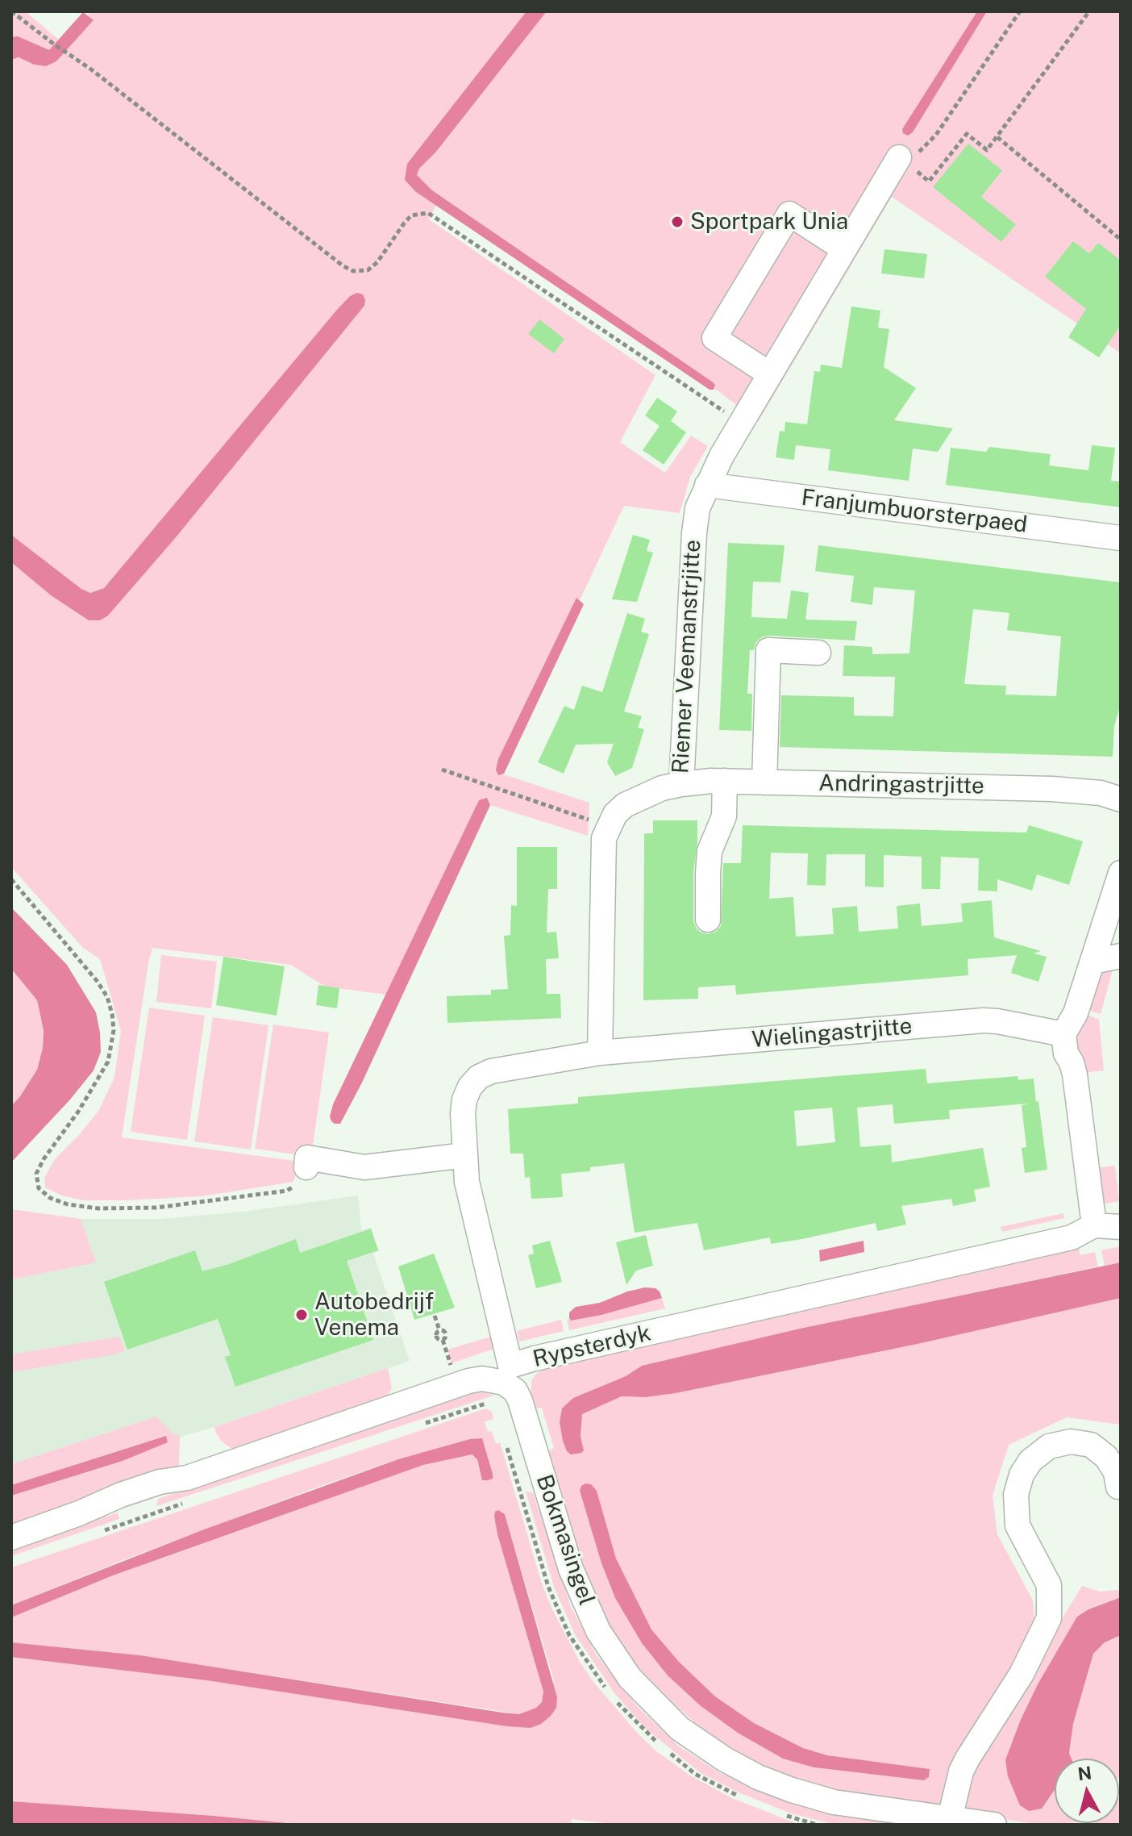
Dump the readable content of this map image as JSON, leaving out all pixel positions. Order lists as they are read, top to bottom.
{
  "streets": {
    "street": [
      "Franjumbuorsterpaed",
      "Riemer Veemanstrjitte",
      "Andringastrjitte",
      "Wielingastrjitte",
      "Rypsterdyk",
      "Bokmasingel"
    ]
  },
  "crossings": [
    ["Franjumbuorsterpaed", "Riemer Veemanstrjitte"],
    ["Riemer Veemanstrjitte", "Andringastrjitte"],
    ["Rypsterdyk", "Bokmasingel"]
  ],
  "places": ["Sportpark Unia", "Autobedrijf Venema"],
  "north": "top"
}
